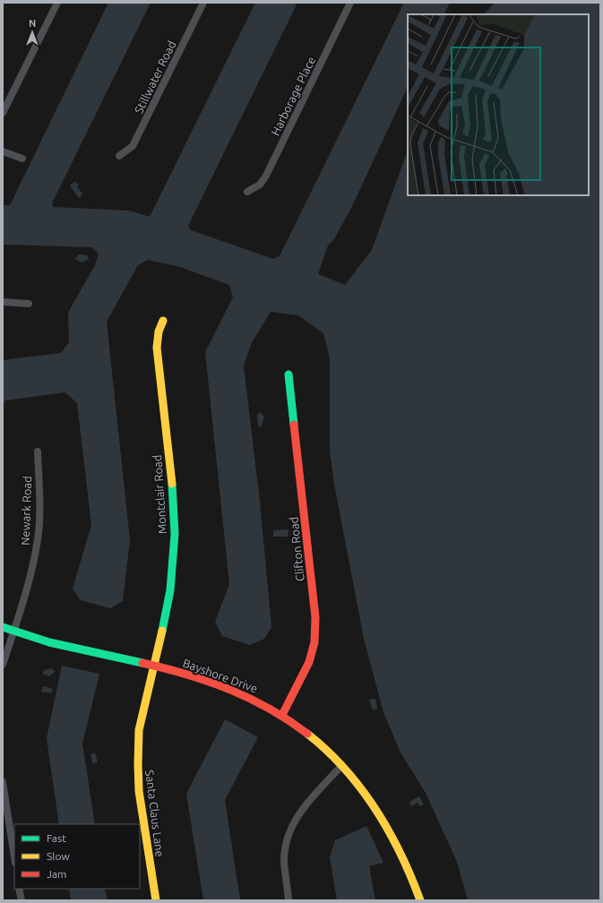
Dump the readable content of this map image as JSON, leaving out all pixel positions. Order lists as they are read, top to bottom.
{
  "streets": {
    "street": [
      "Stillwater Road",
      "Harborage Place",
      "Montclair Road",
      "Newark Road",
      "Clifton Road",
      "Bayshore Drive",
      "Santa Claus Lane"
    ]
  },
  "crossings": [
    ["Montclair Road", "Bayshore Drive"],
    ["Montclair Road", "Santa Claus Lane"],
    ["Newark Road", "Bayshore Drive"],
    ["Clifton Road", "Bayshore Drive"],
    ["Bayshore Drive", "Santa Claus Lane"]
  ],
  "legend": ["Fast", "Slow", "Jam"],
  "north": "top"
}
